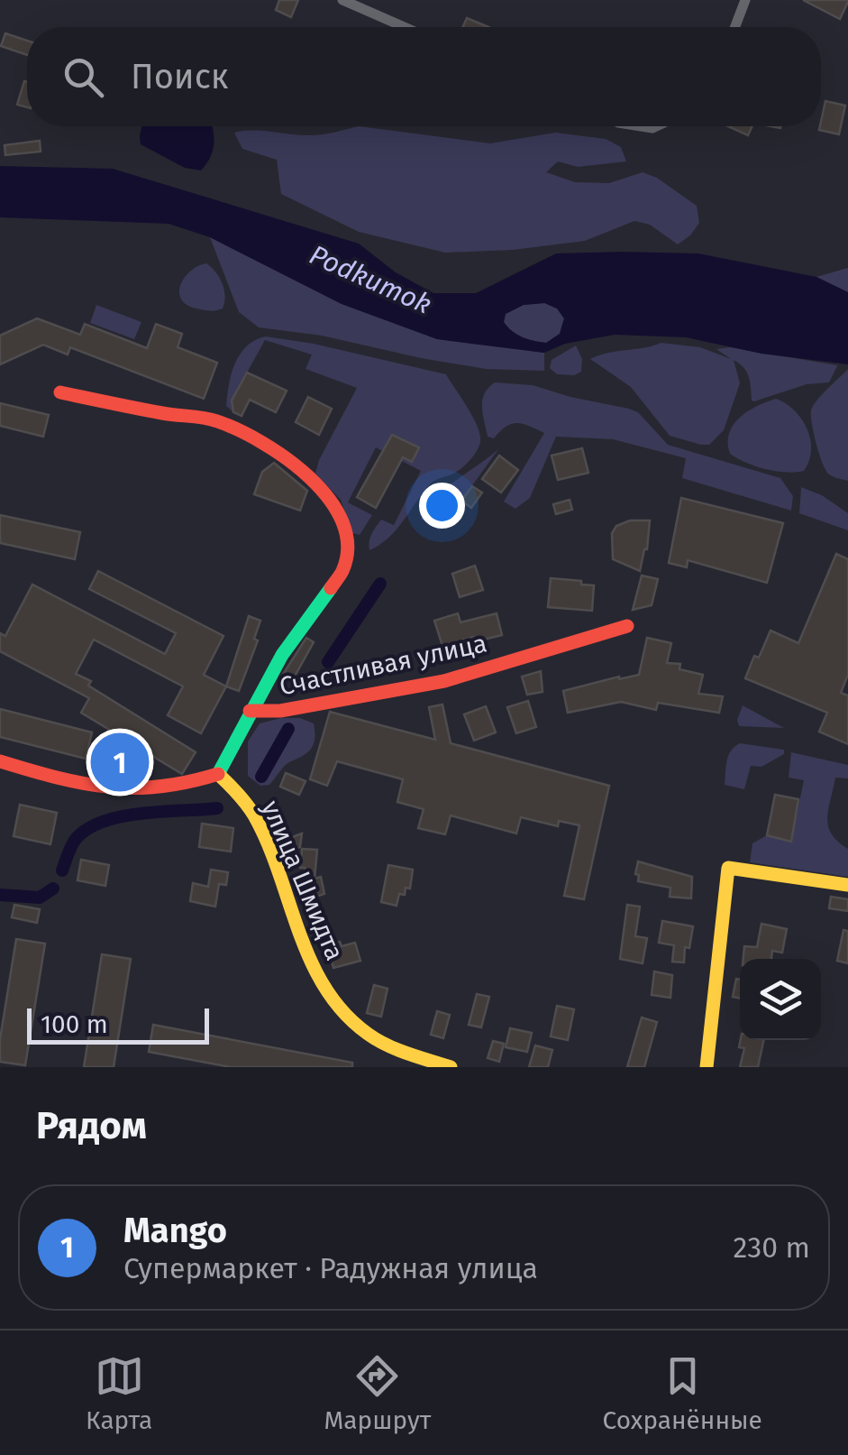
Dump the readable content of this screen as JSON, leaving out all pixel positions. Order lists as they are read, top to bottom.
{
  "streets": {
    "street": ["Счастливая улица", "улица Шмидта"]
  },
  "water": ["Podkumok"],
  "scale_bar": "100 m",
  "page": {
    "search": "Поиск",
    "pins": "1",
    "scale": "100 m",
    "heading": "Рядом",
    "list": [
      {
        "mark": "1",
        "name": "Mango",
        "note": "Супермаркет · Радужная улица",
        "value": "230 m"
      }
    ],
    "nav": ["Карта", "Маршрут", "Сохранённые"]
  }
}
